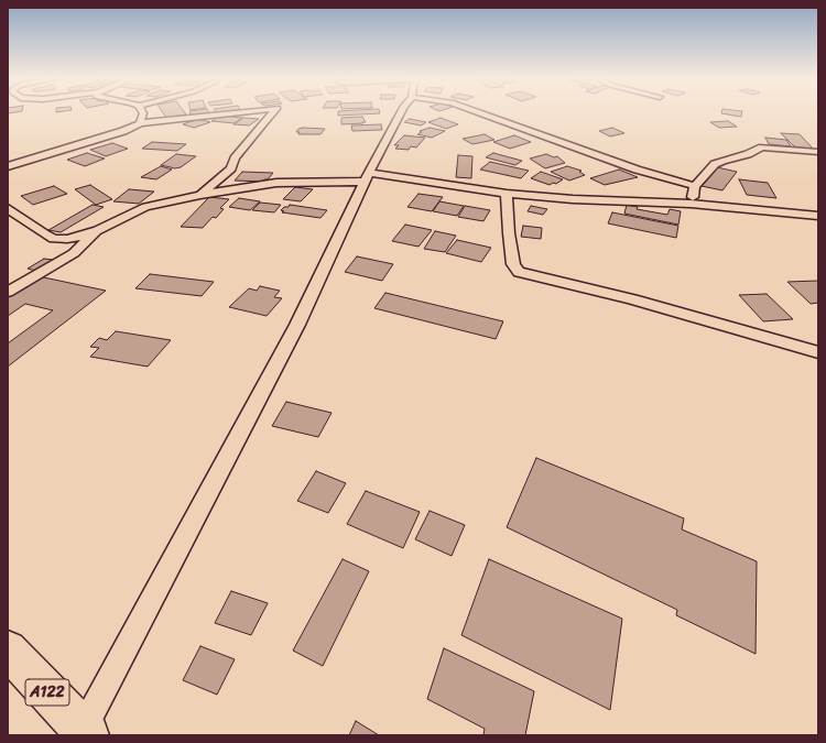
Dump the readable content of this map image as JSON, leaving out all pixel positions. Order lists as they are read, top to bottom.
{
  "streets": {
    "highway": ["A122"]
  }
}
